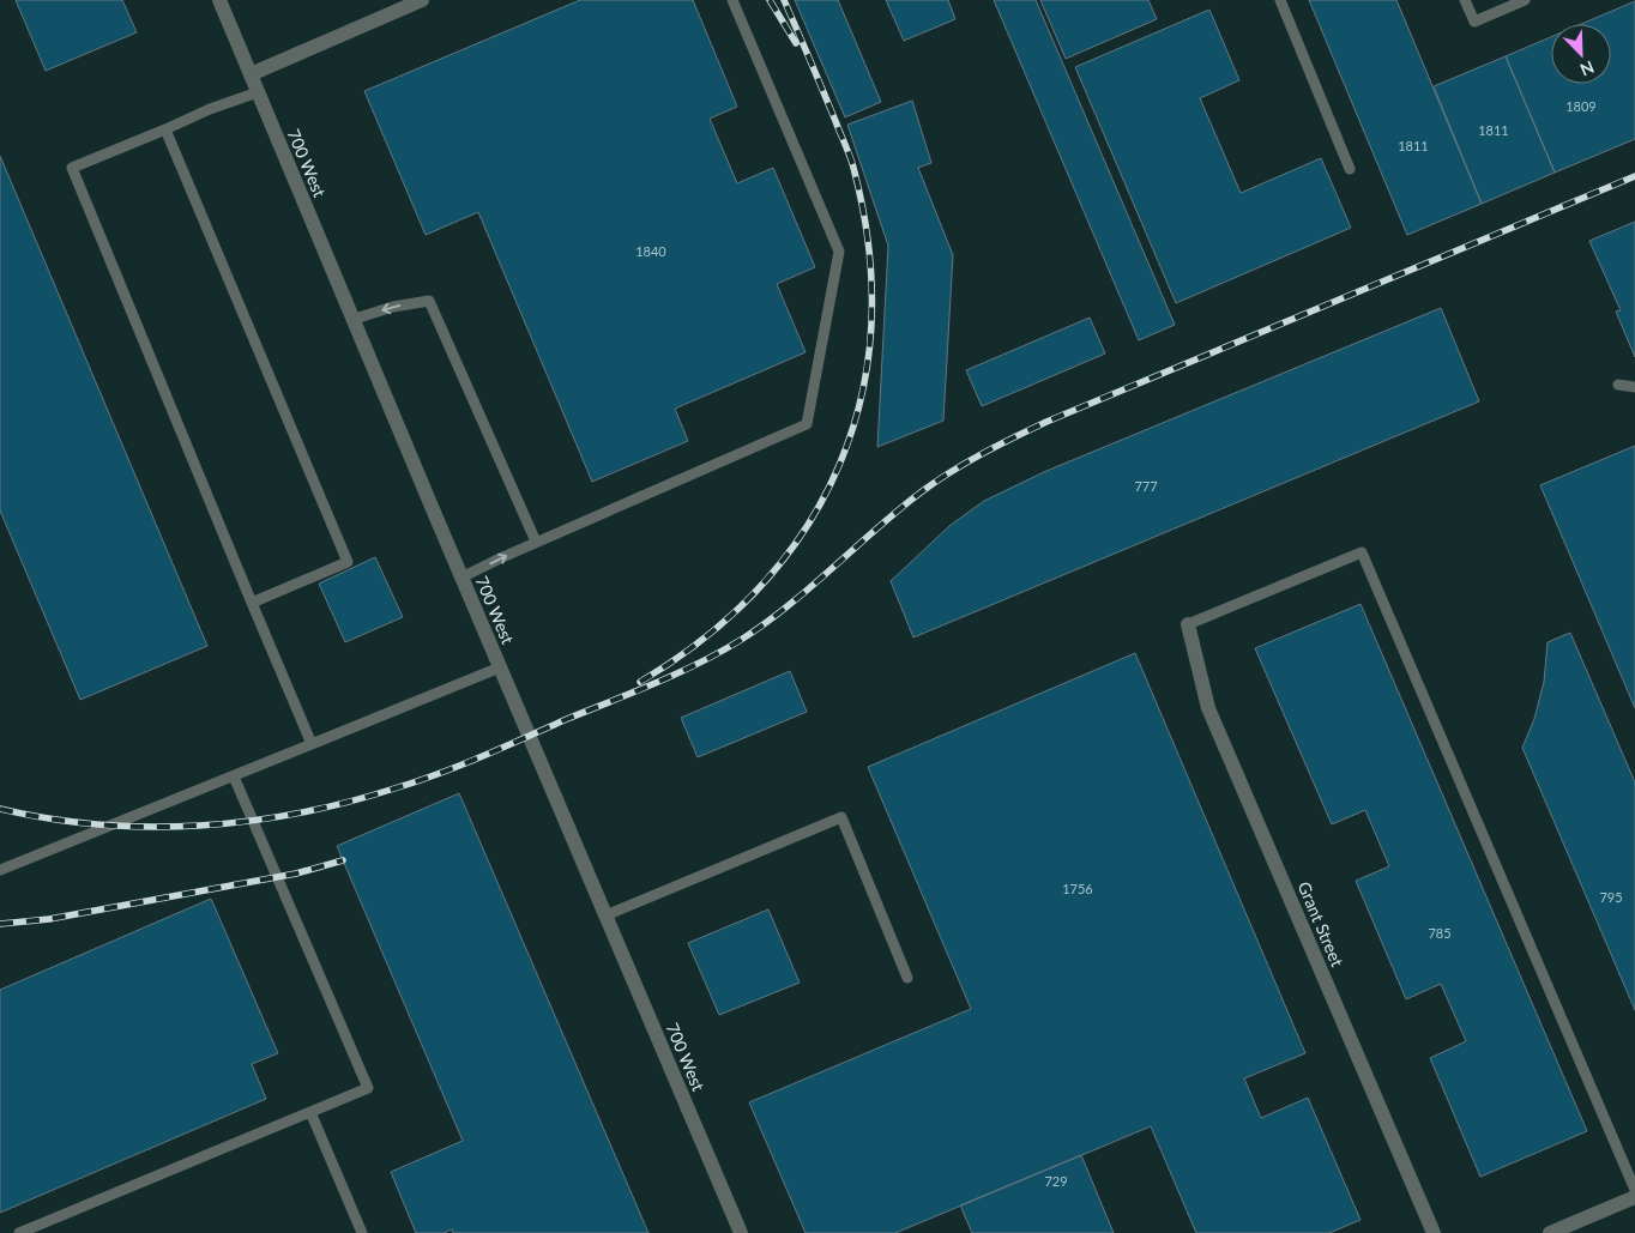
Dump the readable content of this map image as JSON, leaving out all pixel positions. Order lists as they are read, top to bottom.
{
  "streets": {
    "street": ["700 West", "Grant Street"]
  },
  "house_numbers": [
    "1809",
    "1811",
    "1811",
    "1840",
    "777",
    "1756",
    "795",
    "785",
    "729"
  ],
  "north": "bottom right"
}
